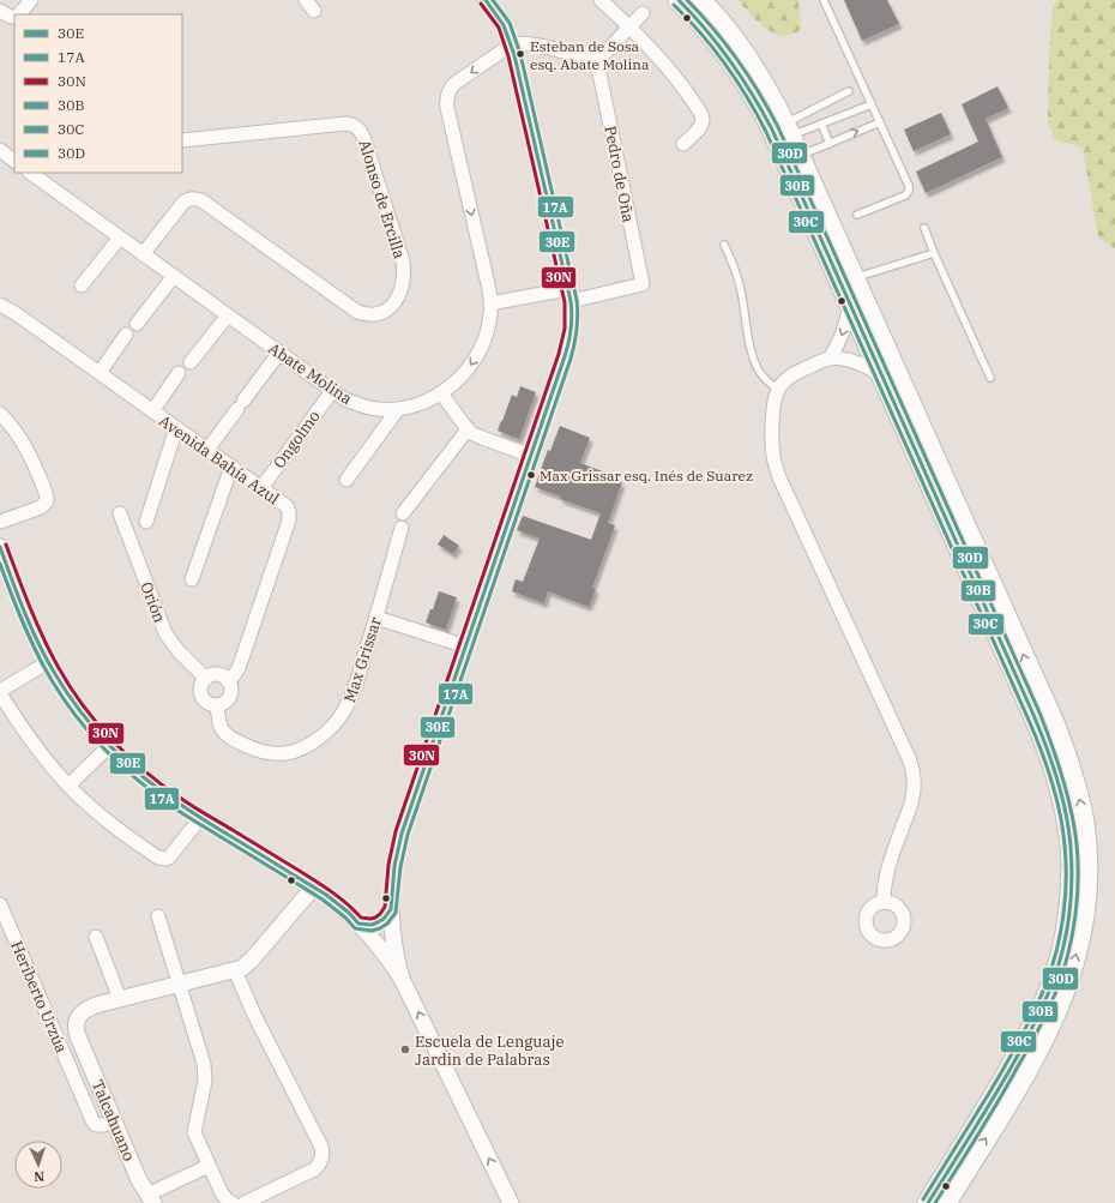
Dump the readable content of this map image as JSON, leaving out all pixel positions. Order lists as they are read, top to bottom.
{
  "streets": {
    "street": [
      "Pedro de Oña",
      "Alonso de Ercilla",
      "Abate Molina",
      "Ongolmo",
      "Avenida Bahía Azul",
      "Orión",
      "Max Grissar",
      "Heriberto Urzúa",
      "Talcahuano"
    ]
  },
  "crossings": [
    ["Alonso de Ercilla", "Abate Molina"],
    ["Abate Molina", "Ongolmo"],
    ["Ongolmo", "Avenida Bahía Azul"],
    ["Avenida Bahía Azul", "Orión"],
    ["Avenida Bahía Azul", "Max Grissar"],
    ["Orión", "Max Grissar"],
    ["Heriberto Urzúa", "Talcahuano"]
  ],
  "places": ["Esteban de Sosa esq. Abate Molina", "Max Grissar esq. Inés de Suarez", "Escuela de Lenguaje Jardin de Palabras"],
  "lines": [
    "transit line 30E",
    "transit line 17A",
    "transit line 30B",
    "transit line 30D",
    "transit line 30N",
    "transit line 30C"
  ],
  "legend": [
    "30E",
    "17A",
    "30N",
    "30B",
    "30C",
    "30D"
  ],
  "north": "bottom"
}
